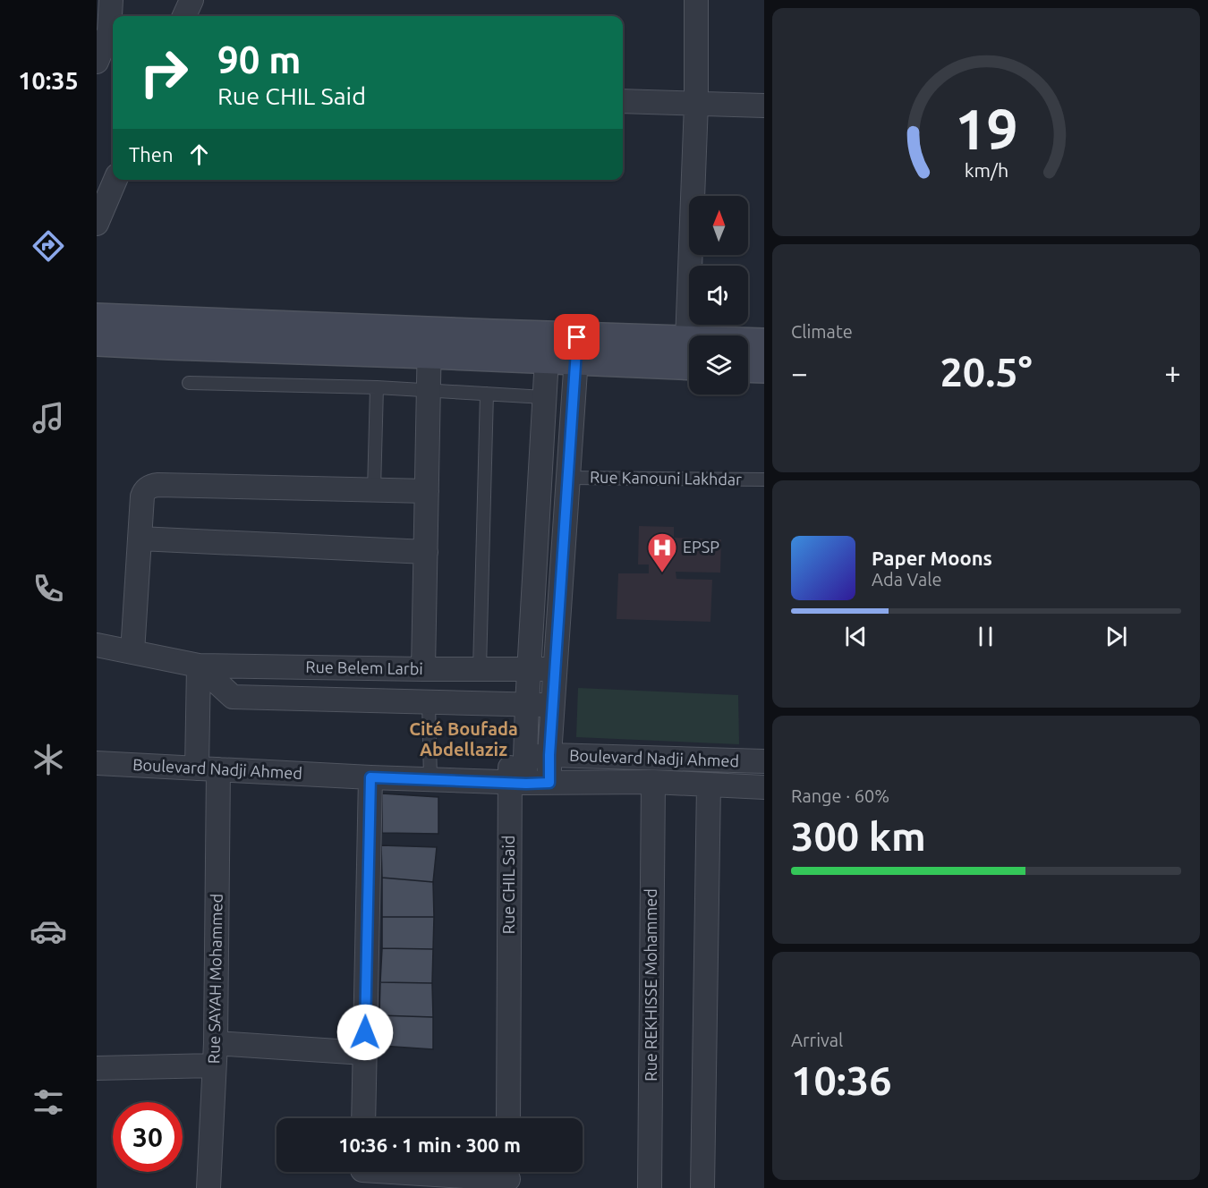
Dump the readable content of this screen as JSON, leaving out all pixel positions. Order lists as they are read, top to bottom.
{
  "streets": {
    "street": [
      "Rue Belem Larbi",
      "Boulevard Nadji Ahmed",
      "Rue CHIL Said",
      "Rue SAYAH Mohammed",
      "Rue REKHISSE Mohammed"
    ],
    "lane": ["Rue Kanouni Lakhdar"]
  },
  "crossings": [
    ["Rue Belem Larbi", "Rue CHIL Said"],
    ["Rue Belem Larbi", "Rue SAYAH Mohammed"],
    ["Boulevard Nadji Ahmed", "Rue CHIL Said"],
    ["Boulevard Nadji Ahmed", "Rue SAYAH Mohammed"]
  ],
  "districts": ["Cité Boufada Abdellaziz"],
  "places": {
    "hospital": ["EPSP"]
  },
  "north": "top",
  "page": {
    "tabs": "10:35",
    "turn": ["90 m", "Rue CHIL Said"],
    "then": "Then",
    "tile": [
      "Climate",
      ["Range · 60%", "300 km"],
      ["Arrival", "10:36"]
    ],
    "heat": ["−", "20.5°", "+"],
    "song": ["Paper Moons", "Ada Vale"],
    "limit": "30",
    "trip": "10:36 · 1 min · 300 m",
    "gauge": ["19", "km/h"]
  }
}
